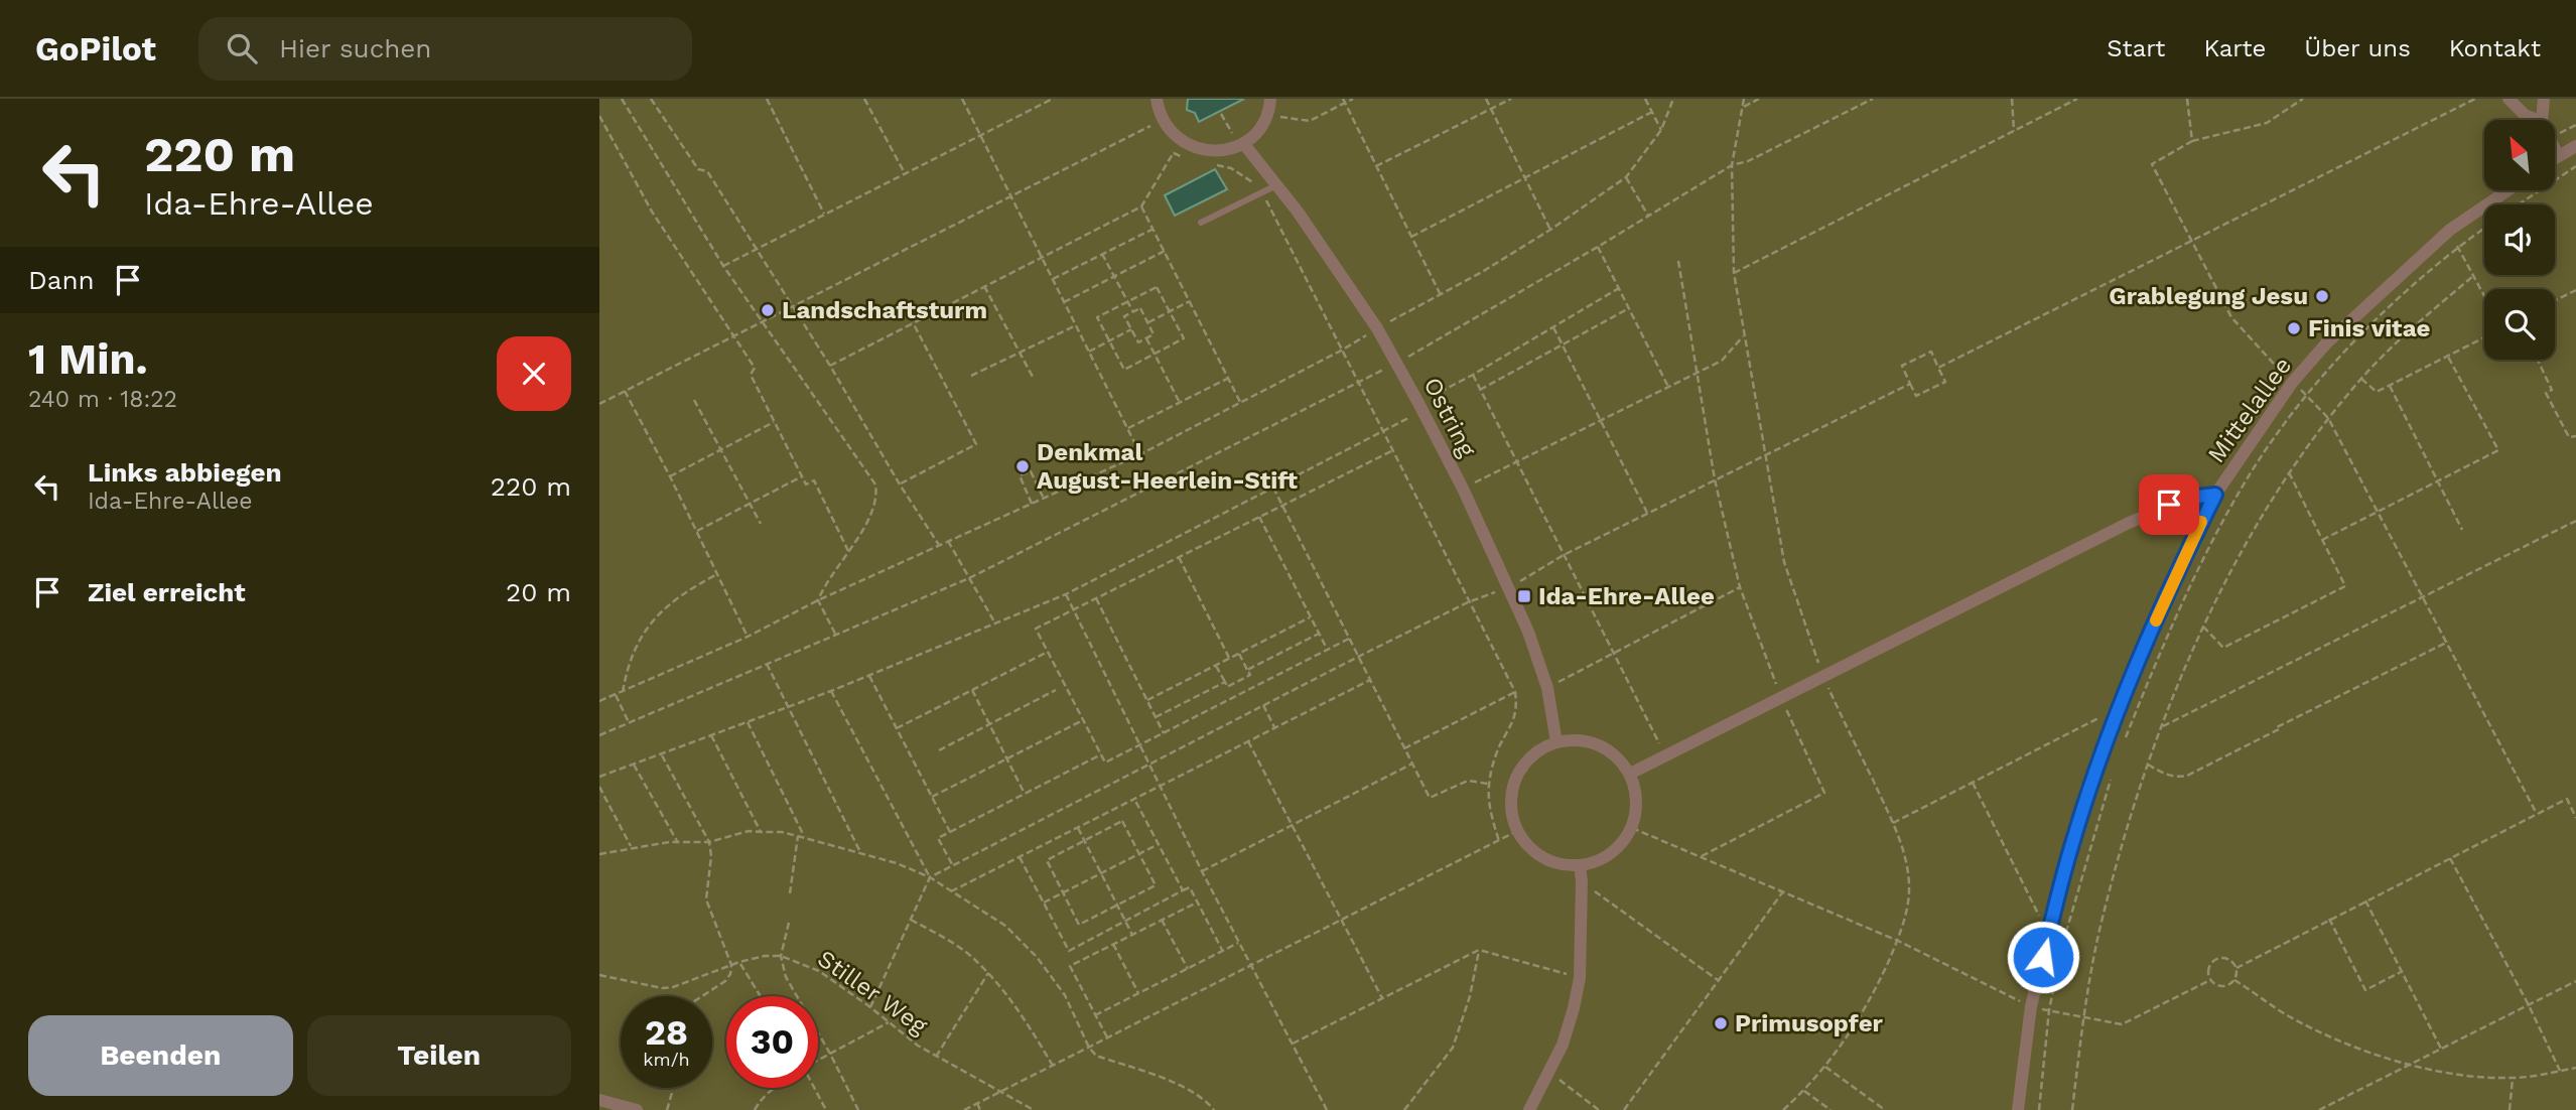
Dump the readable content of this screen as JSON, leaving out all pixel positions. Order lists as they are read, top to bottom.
{
  "streets": {
    "street": ["Mittelallee", "Ostring"],
    "path": ["Stiller Weg"]
  },
  "places": {
    "other": [
      "Grablegung Jesu",
      "Landschaftsturm",
      "Finis vitae",
      "Denkmal August-Heerlein-Stift",
      "Primusopfer"
    ],
    "transit": ["Ida-Ehre-Allee"]
  },
  "north": "top left",
  "page": {
    "header": "GoPilot",
    "search": "Hier suchen",
    "nav": [
      "Start",
      "Karte",
      "Über uns",
      "Kontakt"
    ],
    "turn": ["220 m", "Ida-Ehre-Allee"],
    "then": "Dann",
    "heading": ["1 Min.", "240 m · 18:22"],
    "list": [
      {
        "name": "Links abbiegen",
        "note": "Ida-Ehre-Allee",
        "value": "220 m"
      },
      {
        "name": "Ziel erreicht",
        "value": "20 m"
      }
    ],
    "speed": "28 km/h",
    "limit": "30",
    "buttons": ["Beenden", "Teilen"]
  }
}
